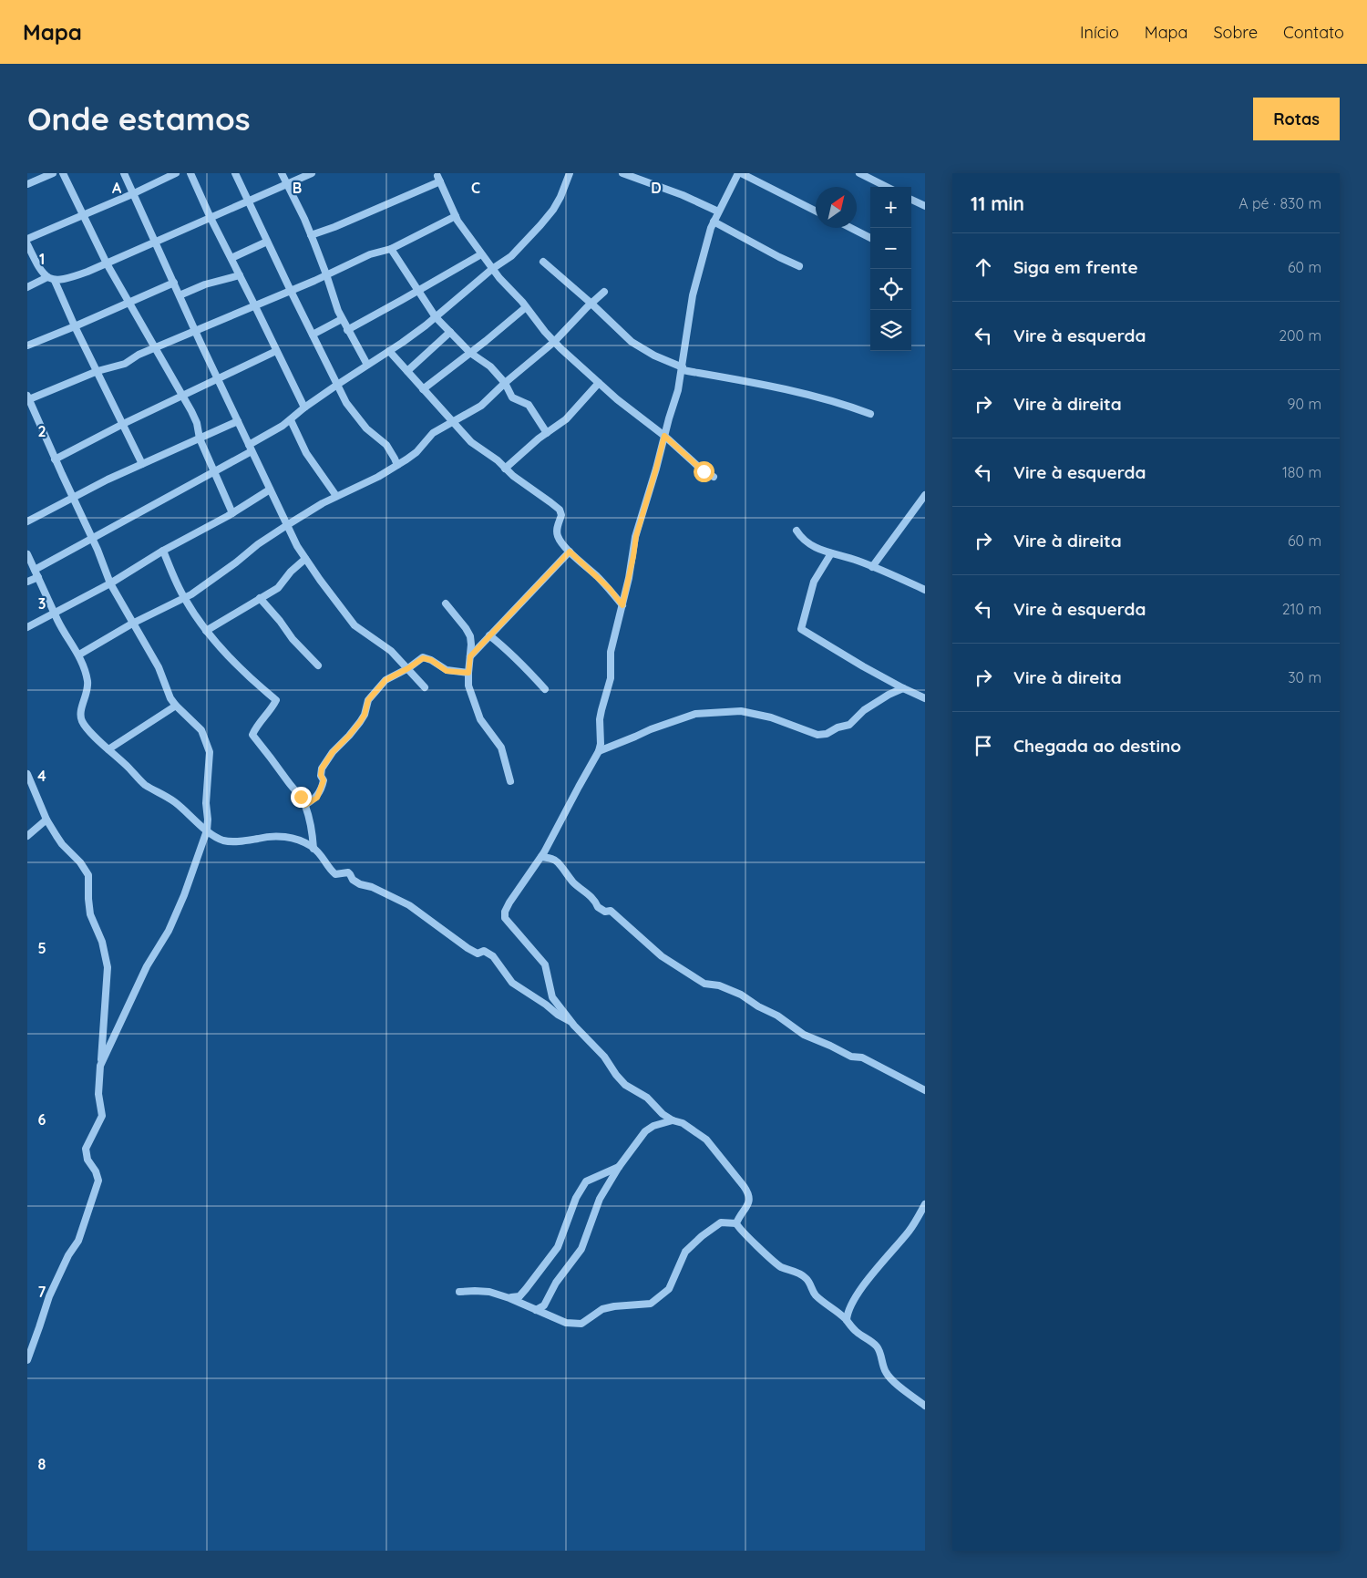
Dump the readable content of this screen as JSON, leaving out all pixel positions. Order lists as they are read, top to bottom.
{
  "north": "top right",
  "page": {
    "header": "Mapa",
    "nav": [
      "Início",
      "Mapa",
      "Sobre",
      "Contato"
    ],
    "buttons": "Rotas",
    "title": "Onde estamos",
    "heading": ["11 min", "A pé · 830 m"],
    "map_buttons": ["+", "−"],
    "list": [
      ["Siga em frente", "60 m"],
      ["Vire à esquerda", "200 m"],
      ["Vire à direita", "90 m"],
      ["Vire à esquerda", "180 m"],
      ["Vire à direita", "60 m"],
      ["Vire à esquerda", "210 m"],
      ["Vire à direita", "30 m"],
      "Chegada ao destino"
    ]
  },
  "grid": {
    "columns": [
      "A",
      "B",
      "C",
      "D"
    ],
    "rows": [
      "1",
      "2",
      "3",
      "4",
      "5",
      "6",
      "7",
      "8"
    ]
  }
}
